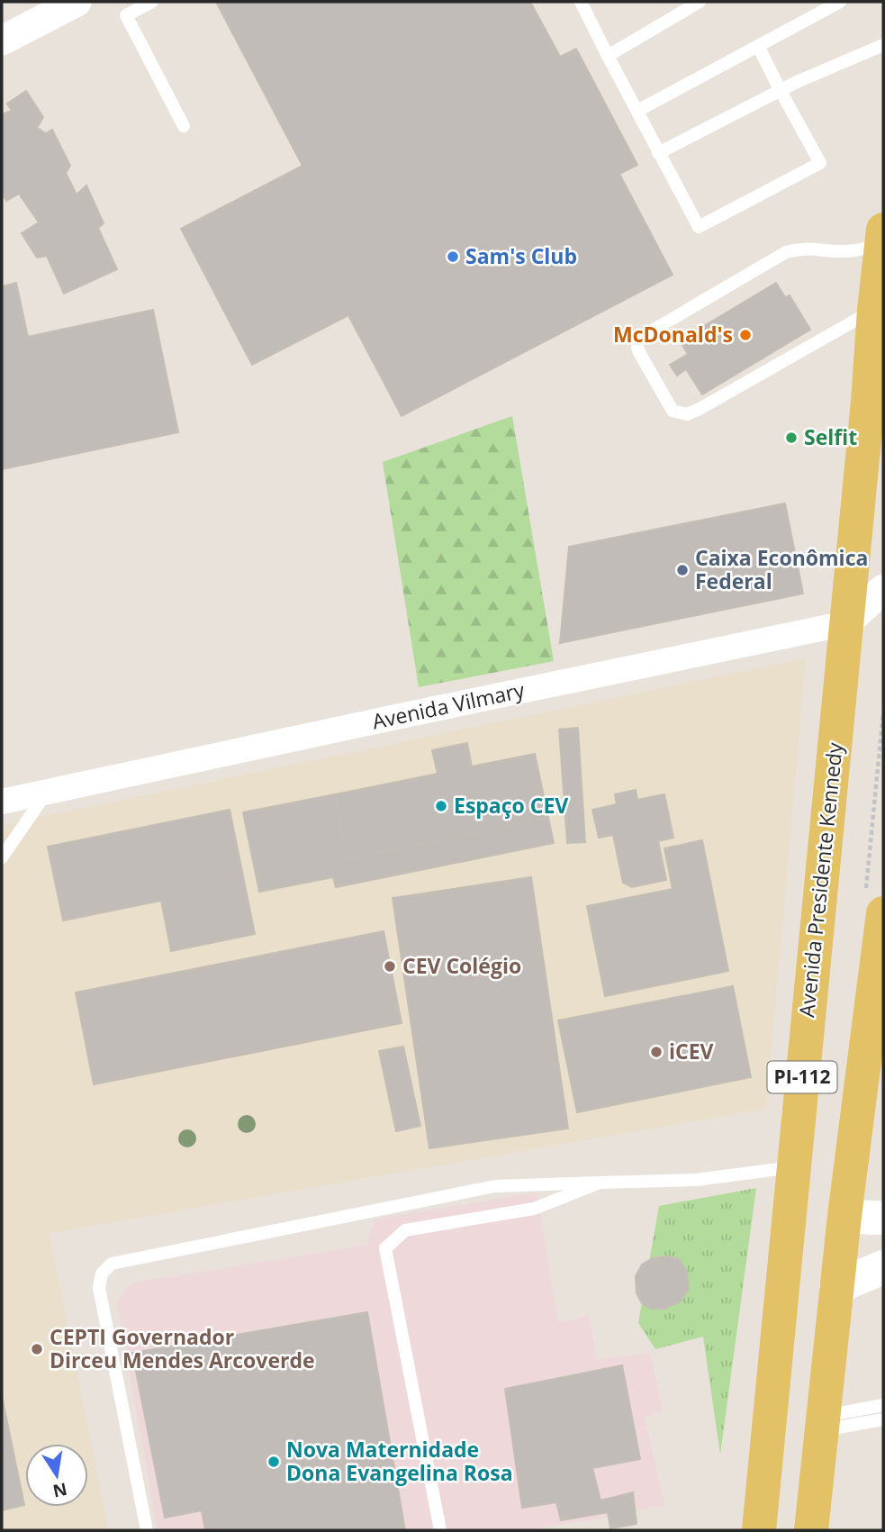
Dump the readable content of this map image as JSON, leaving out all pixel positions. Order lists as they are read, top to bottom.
{
  "streets": {
    "main road": ["Avenida Presidente Kennedy", "PI-112"],
    "street": ["Avenida Vilmary"]
  },
  "crossings": [
    ["Avenida Vilmary", "Avenida Presidente Kennedy"]
  ],
  "places": [
    "Sam's Club",
    "McDonald's",
    "Selfit",
    "Caixa Econômica Federal",
    "Espaço CEV",
    "CEV Colégio",
    "iCEV",
    "CEPTI Governador Dirceu Mendes Arcoverde",
    "Nova Maternidade Dona Evangelina Rosa"
  ],
  "north": "bottom"
}
